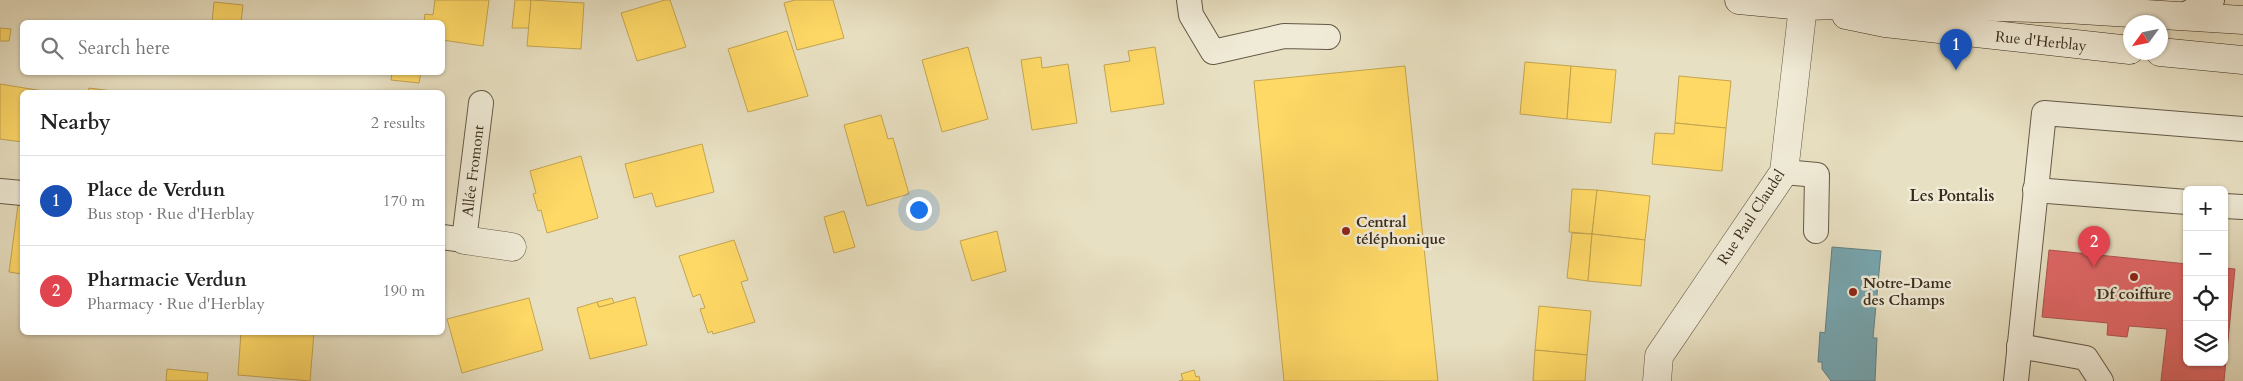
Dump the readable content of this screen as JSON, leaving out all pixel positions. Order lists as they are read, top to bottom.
{
  "streets": {
    "main road": ["Rue d'Herblay", "Allée Fromont", "Rue Paul Claudel"]
  },
  "crossings": [
    ["Rue d'Herblay", "Rue Paul Claudel"]
  ],
  "districts": ["Les Pontalis"],
  "places": ["Central téléphonique", "Df coiffure", "Notre-Dame des Champs"],
  "north": "bottom left",
  "page": {
    "search": "Search here",
    "pins": ["1", "2"],
    "heading": ["Nearby", "2 results"],
    "list": [
      {
        "mark": "1",
        "name": "Place de Verdun",
        "note": "Bus stop · Rue d'Herblay",
        "value": "170 m"
      },
      {
        "mark": "2",
        "name": "Pharmacie Verdun",
        "note": "Pharmacy · Rue d'Herblay",
        "value": "190 m"
      }
    ],
    "map_buttons": ["+", "−"]
  }
}
